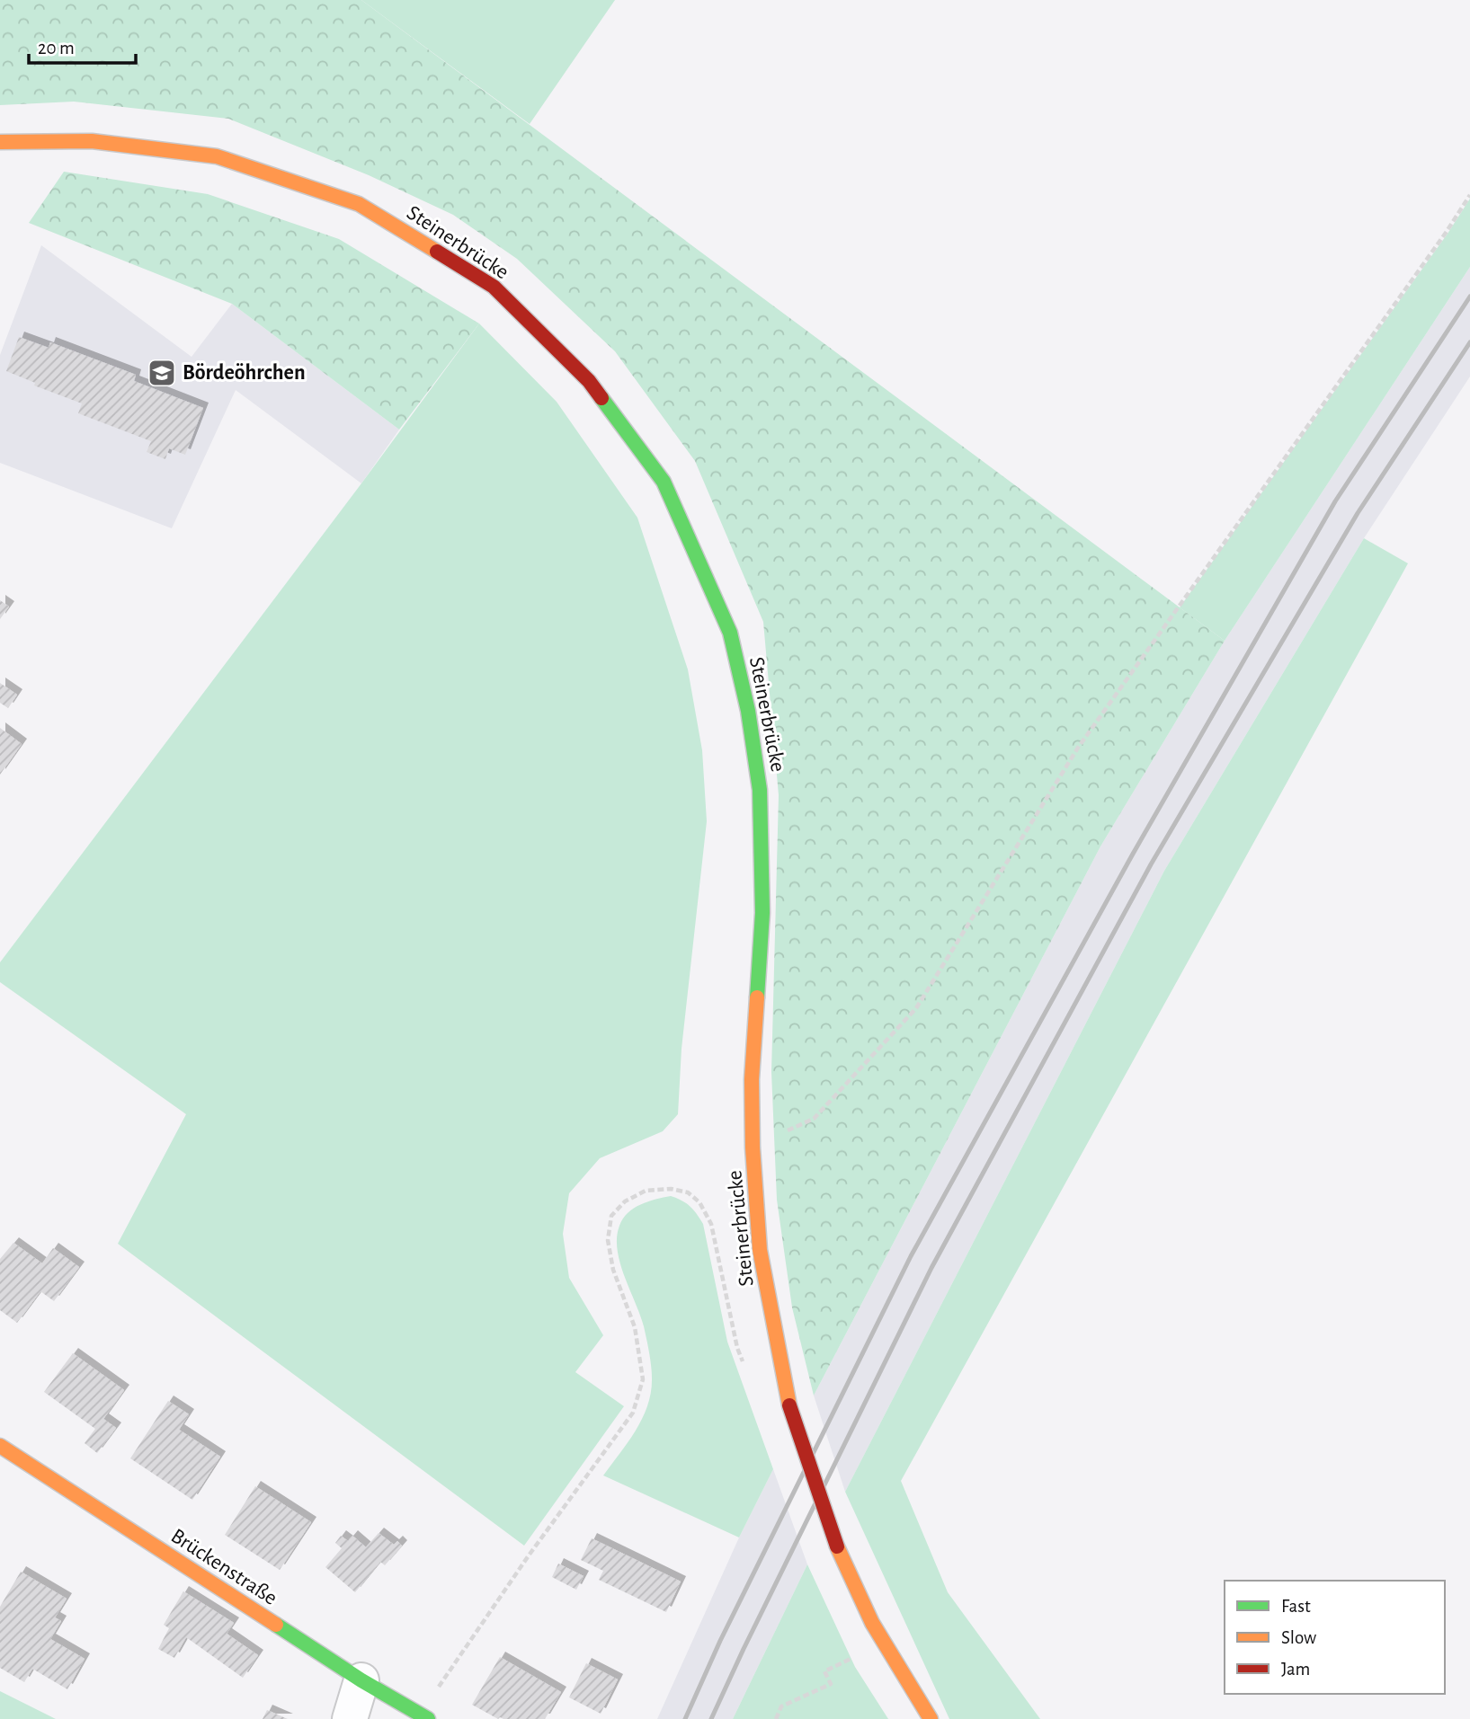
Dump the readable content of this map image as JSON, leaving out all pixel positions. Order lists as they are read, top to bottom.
{
  "streets": {
    "street": ["Steinerbrücke", "Brückenstraße"]
  },
  "places": {
    "school or university": ["Bördeöhrchen"]
  },
  "legend": ["Fast", "Slow", "Jam"],
  "scale_bar": "20 m"
}
